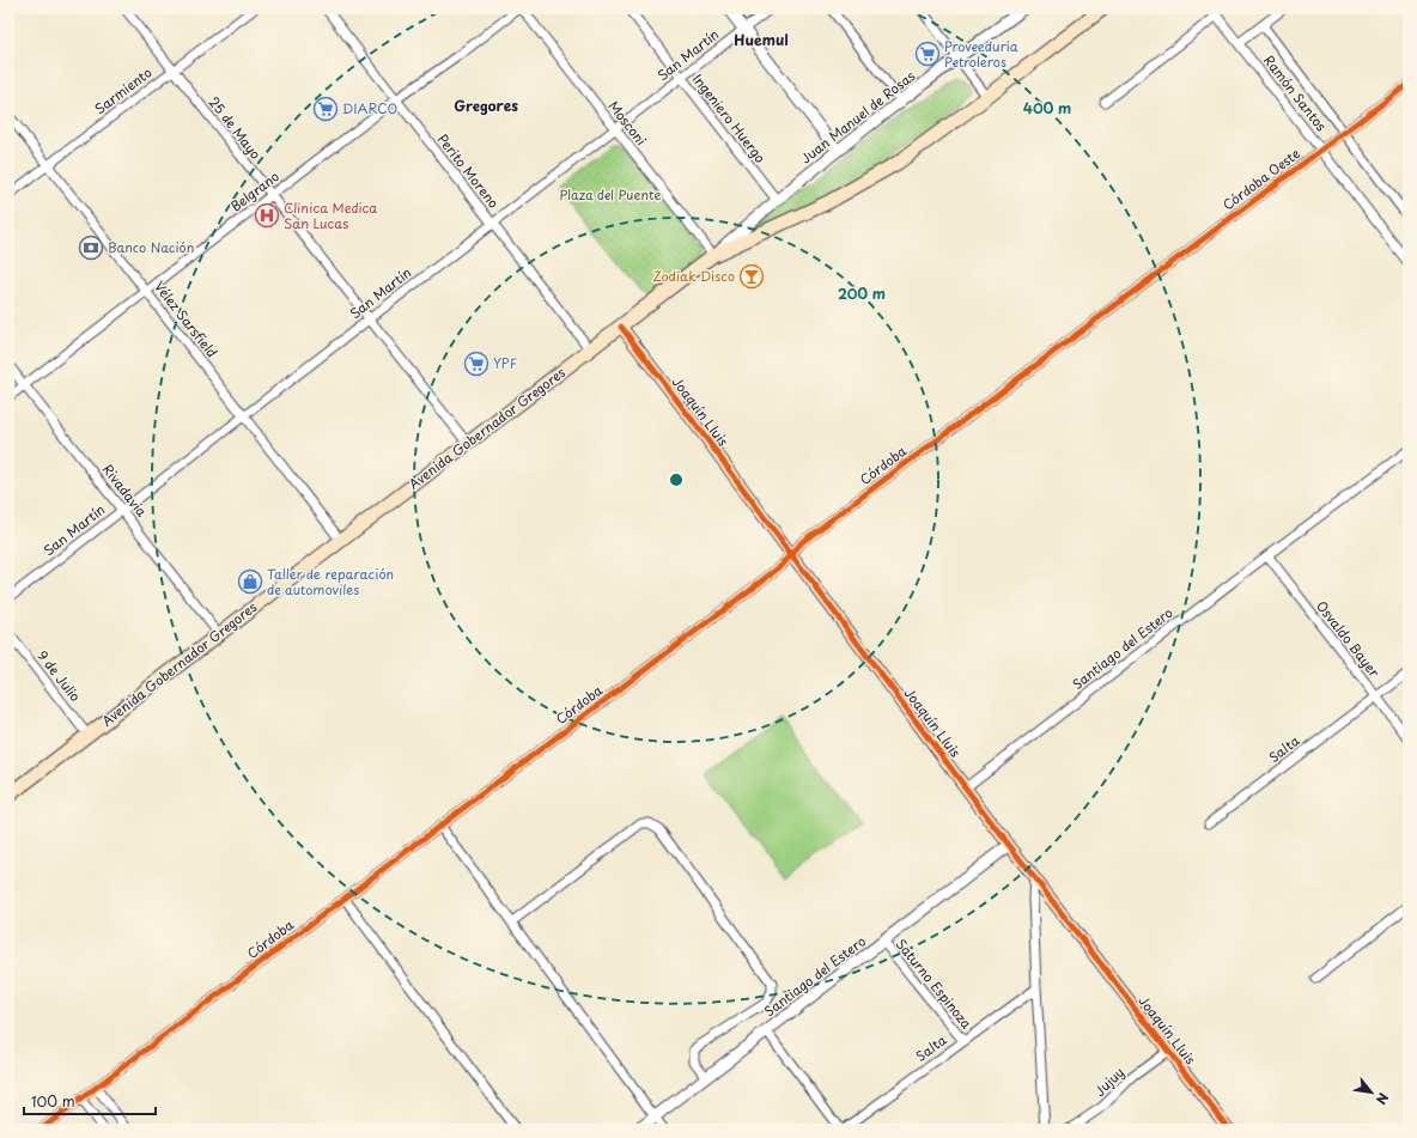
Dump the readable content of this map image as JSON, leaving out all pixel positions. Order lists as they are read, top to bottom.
{
  "streets": {
    "main road": ["Avenida Gobernador Gregores"],
    "street": [
      "San Martín",
      "Sarmiento",
      "Ramón Santos",
      "Juan Manuel de Rosas",
      "Ingeniero Huergo",
      "Mosconi",
      "25 de Mayo",
      "Perito Moreno",
      "Córdoba Oeste",
      "Belgrano",
      "Vélez Sarsfield",
      "Joaquín Lluis",
      "Córdoba",
      "Rivadavia",
      "Osvaldo Bayer",
      "Santiago del Estero",
      "9 de Julio",
      "Salta",
      "Saturno Espinoza",
      "Jujuy"
    ]
  },
  "crossings": [
    ["San Martín", "Ingeniero Huergo"],
    ["San Martín", "Mosconi"],
    ["San Martín", "25 de Mayo"],
    ["San Martín", "Perito Moreno"],
    ["San Martín", "Vélez Sarsfield"],
    ["San Martín", "Rivadavia"],
    ["Sarmiento", "25 de Mayo"],
    ["Sarmiento", "Vélez Sarsfield"],
    ["Ramón Santos", "Córdoba Oeste"],
    ["Juan Manuel de Rosas", "Ingeniero Huergo"],
    ["Juan Manuel de Rosas", "Mosconi"],
    ["Juan Manuel de Rosas", "Avenida Gobernador Gregores"],
    ["Mosconi", "Belgrano"],
    ["Mosconi", "Avenida Gobernador Gregores"],
    ["25 de Mayo", "Belgrano"],
    ["25 de Mayo", "Avenida Gobernador Gregores"],
    ["Perito Moreno", "Belgrano"],
    ["Perito Moreno", "Avenida Gobernador Gregores"],
    ["Córdoba Oeste", "Córdoba"],
    ["Belgrano", "Vélez Sarsfield"],
    ["Belgrano", "Rivadavia"],
    ["Vélez Sarsfield", "Avenida Gobernador Gregores"],
    ["Joaquín Lluis", "Avenida Gobernador Gregores"],
    ["Joaquín Lluis", "Córdoba"],
    ["Joaquín Lluis", "Santiago del Estero"],
    ["Joaquín Lluis", "Jujuy"],
    ["Avenida Gobernador Gregores", "Rivadavia"],
    ["Avenida Gobernador Gregores", "9 de Julio"],
    ["Osvaldo Bayer", "Santiago del Estero"],
    ["Osvaldo Bayer", "Salta"],
    ["Santiago del Estero", "Saturno Espinoza"],
    ["Salta", "Saturno Espinoza"]
  ],
  "districts": ["Huemul", "Gregores"],
  "parks": ["Plaza del Puente"],
  "places": {
    "supermarket": ["Proveeduria Petroleros", "DIARCO", "YPF"],
    "hospital": ["Clinica Medica San Lucas"],
    "bank": ["Banco Nación"],
    "bar": ["Zodiak Disco"],
    "shop": ["Taller de reparación de automoviles"]
  },
  "scale_bar": "100 m",
  "north": "bottom right",
  "rings": ["400 m", "200 m"]
}
